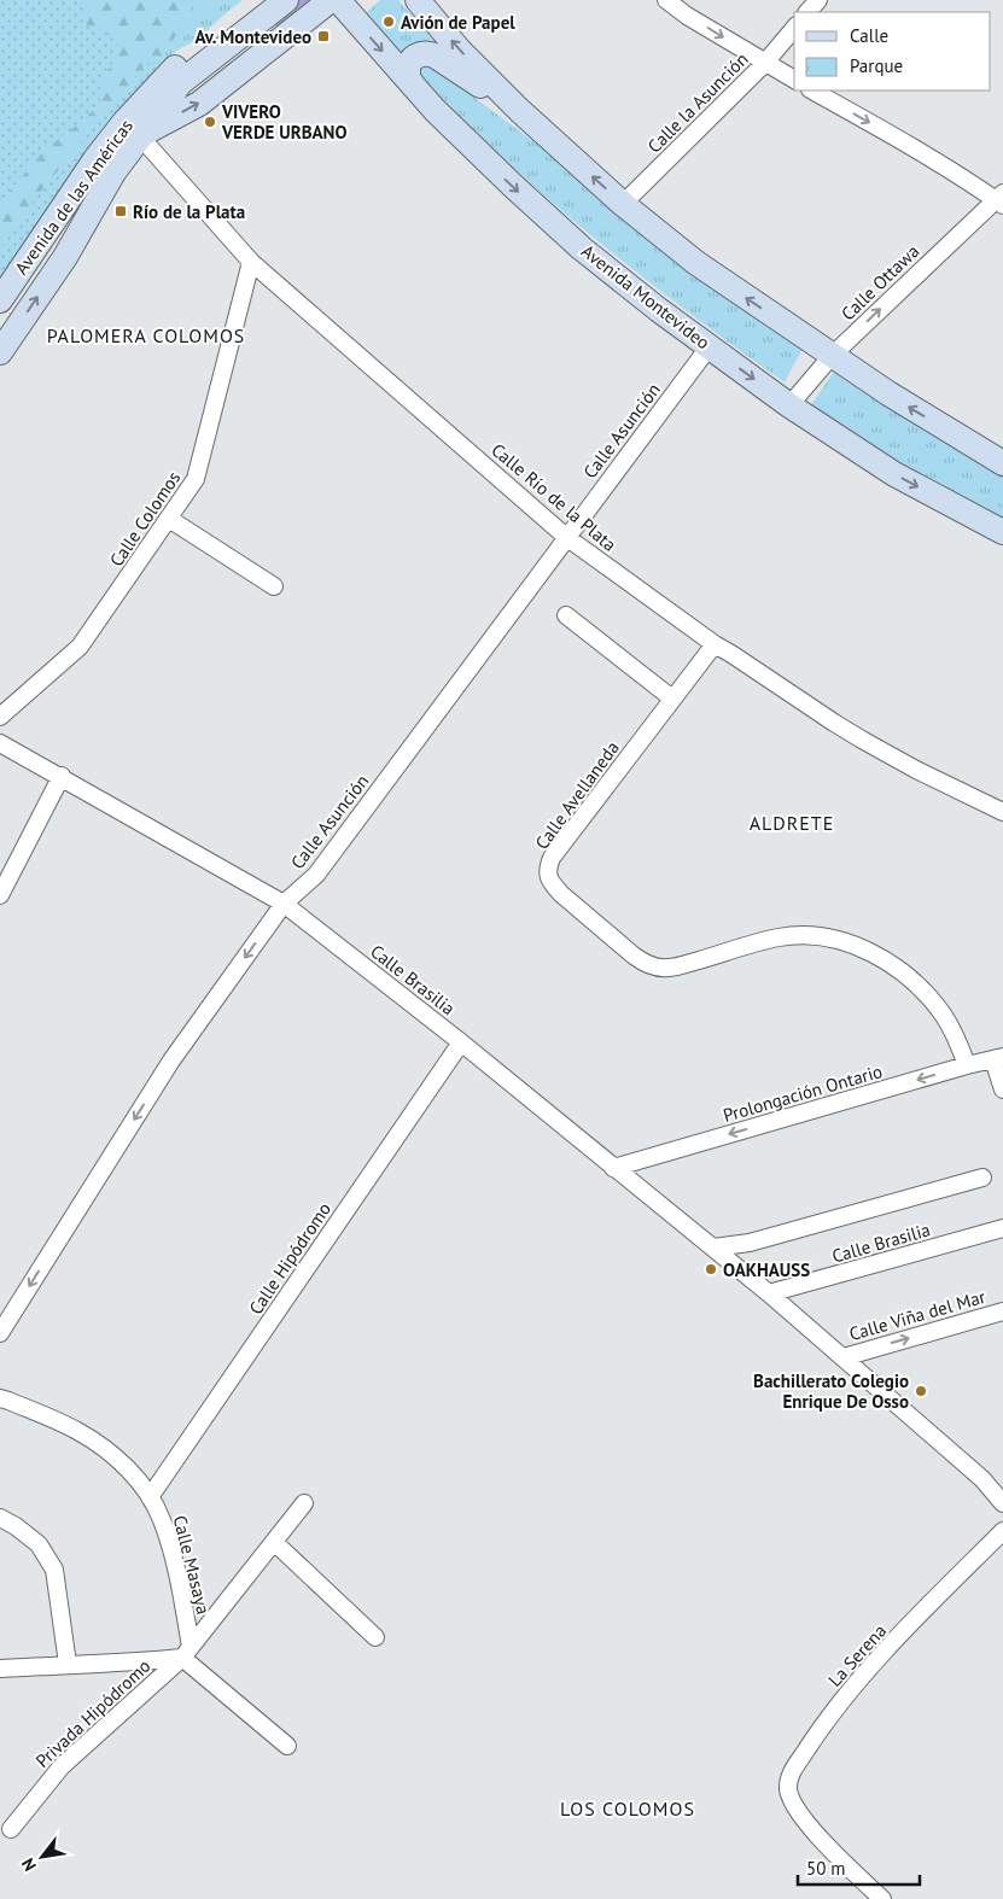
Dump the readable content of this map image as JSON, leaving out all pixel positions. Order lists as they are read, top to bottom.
{
  "streets": {
    "street": [
      "Calle la Asunción",
      "Avenida de las Américas",
      "Calle Ottawa",
      "Avenida Montevideo",
      "Calle Asunción",
      "Calle Río de la Plata",
      "Calle Colomos",
      "Calle Avellaneda",
      "Calle Brasilia",
      "Prolongación Ontario",
      "Calle Hipódromo",
      "Calle Viña del Mar",
      "Calle Masaya",
      "La Serena",
      "Privada Hipódromo"
    ]
  },
  "crossings": [
    ["Avenida de las Américas", "Calle Río de la Plata"],
    ["Calle Ottawa", "Avenida Montevideo"],
    ["Avenida Montevideo", "Calle Asunción"],
    ["Calle Asunción", "Calle Río de la Plata"],
    ["Calle Asunción", "Calle Brasilia"],
    ["Calle Río de la Plata", "Calle Colomos"],
    ["Calle Río de la Plata", "Calle Avellaneda"],
    ["Calle Avellaneda", "Prolongación Ontario"],
    ["Calle Brasilia", "Prolongación Ontario"],
    ["Calle Brasilia", "Calle Hipódromo"],
    ["Calle Brasilia", "Calle Viña del Mar"],
    ["Calle Hipódromo", "Calle Masaya"],
    ["Calle Masaya", "Privada Hipódromo"]
  ],
  "one_way": ["Calle Ottawa", "Calle Asunción"],
  "districts": ["PALOMERA COLOMOS", "ALDRETE", "LOS COLOMOS"],
  "places": {
    "other": [
      "Avión de Papel",
      "VIVERO VERDE URBANO",
      "OAKHAUSS",
      "Bachillerato Colegio Enrique De Osso"
    ],
    "transit": ["Av. Montevideo", "Río de la Plata"]
  },
  "legend": ["Calle", "Parque"],
  "scale_bar": "50 m",
  "north": "bottom left"
}
